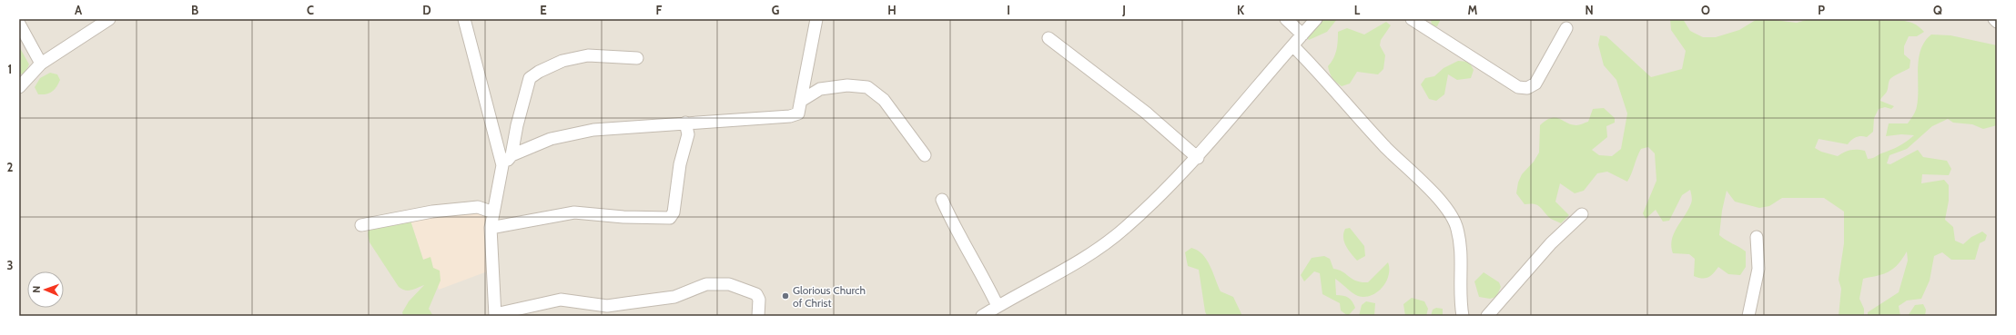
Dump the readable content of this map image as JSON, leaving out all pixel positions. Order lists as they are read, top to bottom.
{
  "places": ["Glorious Church of Christ"],
  "north": "left",
  "grid": {
    "columns": [
      "A",
      "B",
      "C",
      "D",
      "E",
      "F",
      "G",
      "H",
      "I",
      "J",
      "K",
      "L",
      "M",
      "N",
      "O",
      "P",
      "Q"
    ],
    "rows": ["1", "2", "3"]
  }
}
